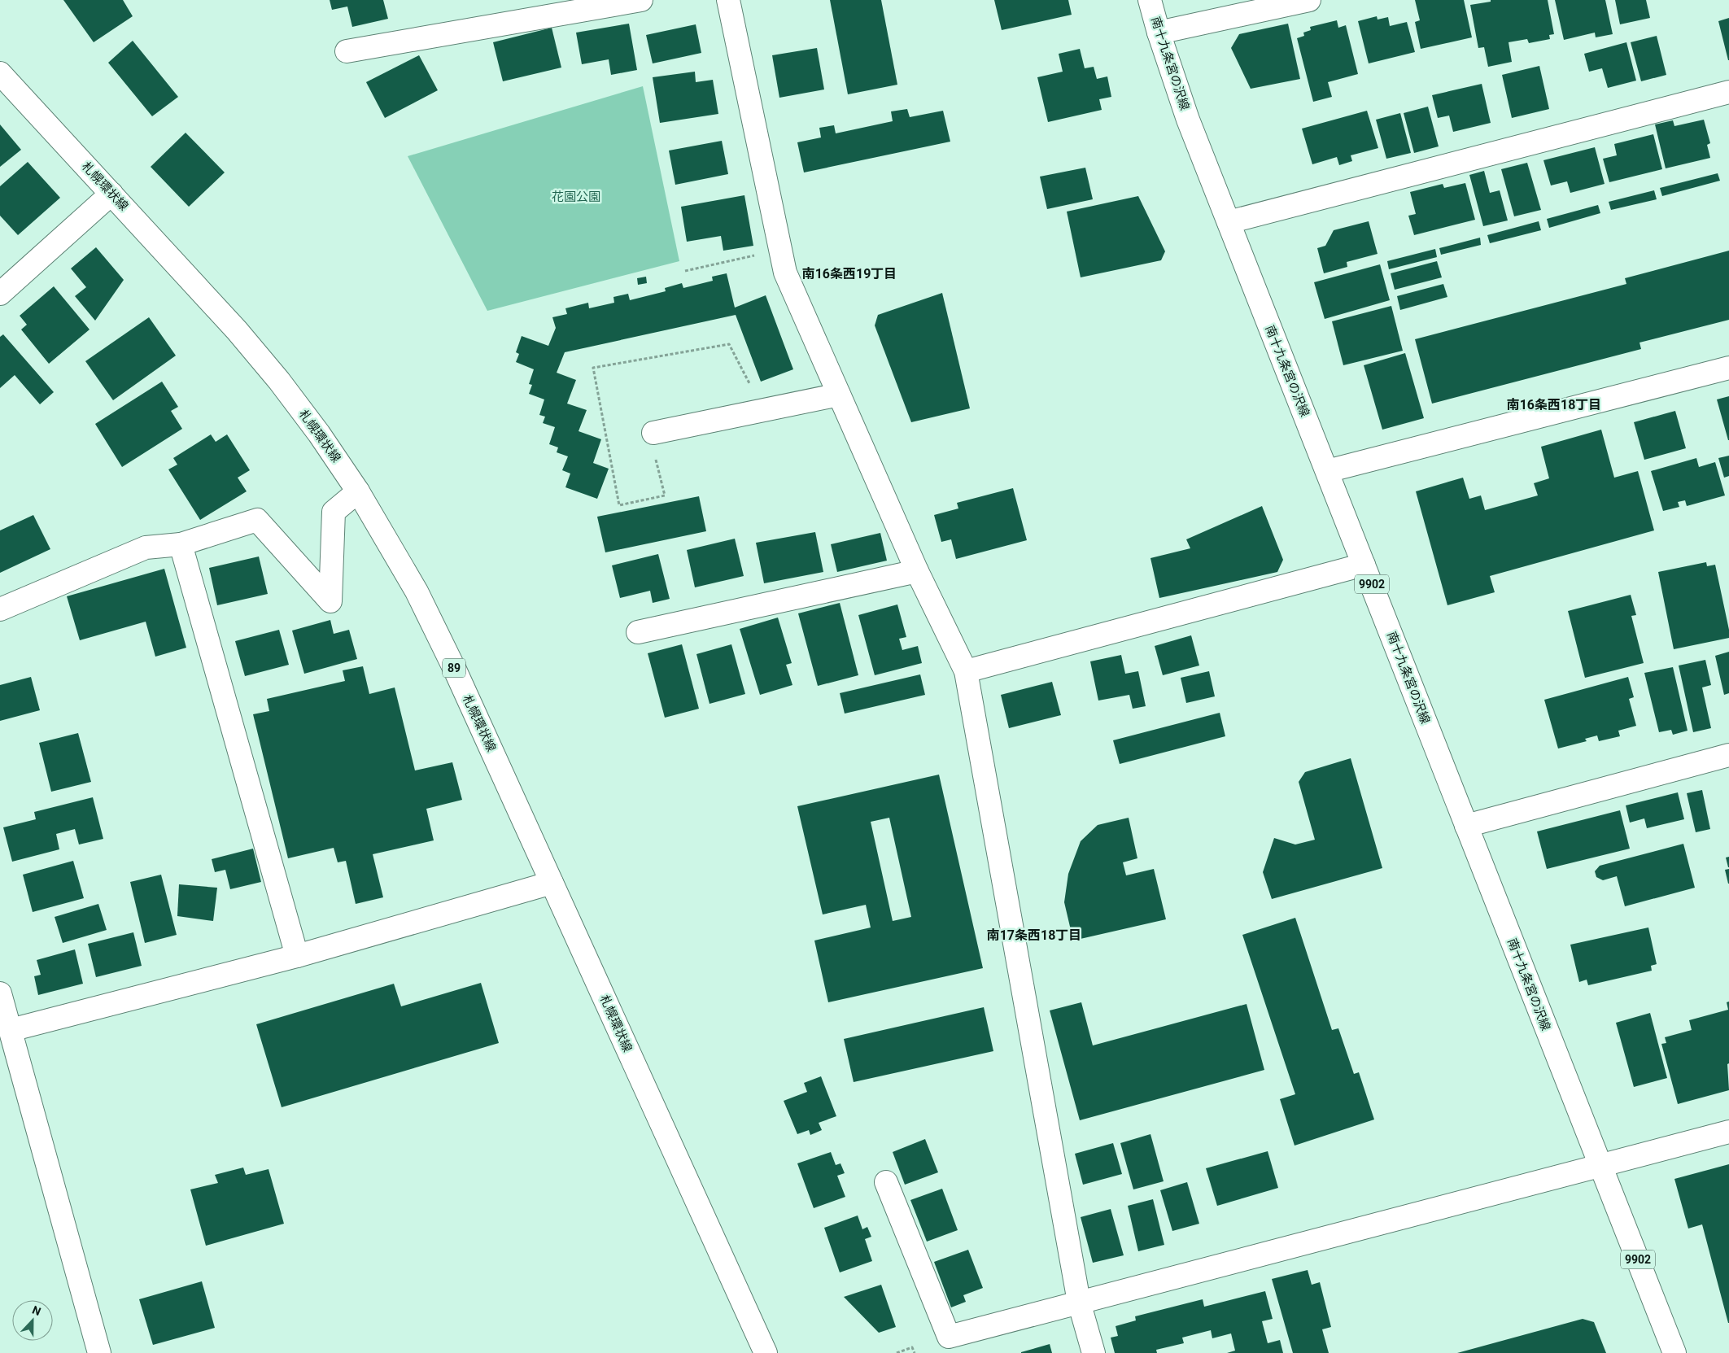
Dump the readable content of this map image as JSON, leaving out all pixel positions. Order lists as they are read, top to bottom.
{
  "streets": {
    "street": [
      "南十九条宮の沢線",
      "札幌環状線",
      "9902",
      "89"
    ]
  },
  "districts": ["南16条西19丁目", "南16条西18丁目", "南17条西18丁目"],
  "parks": ["花園公園"],
  "north": "top"
}
